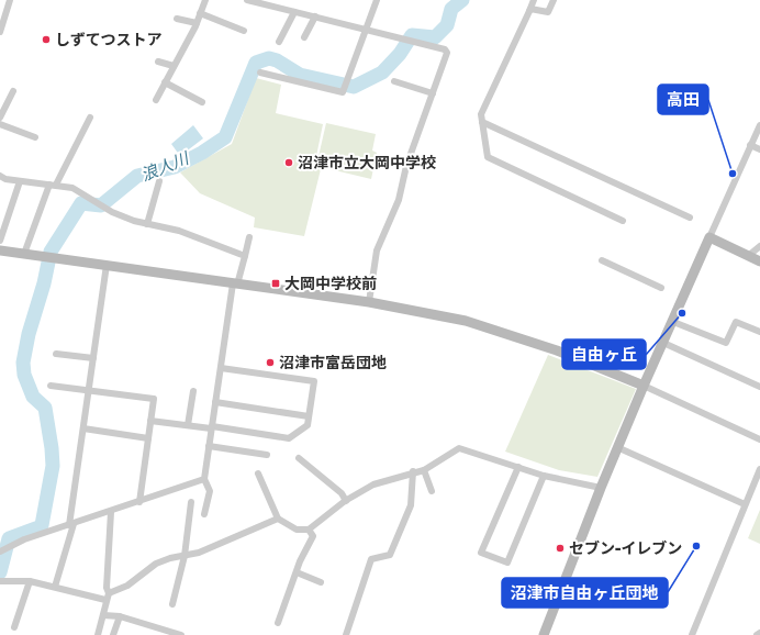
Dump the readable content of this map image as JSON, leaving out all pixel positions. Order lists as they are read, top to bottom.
{
  "water": ["浪人川"],
  "places": {
    "other": [
      "しずてつストア",
      "沼津市立大岡中学校",
      "高田",
      "自由ヶ丘",
      "沼津市富岳団地",
      "沼津市自由ヶ丘団地",
      "セブン-イレブン"
    ],
    "transit": ["大岡中学校前"]
  }
}
